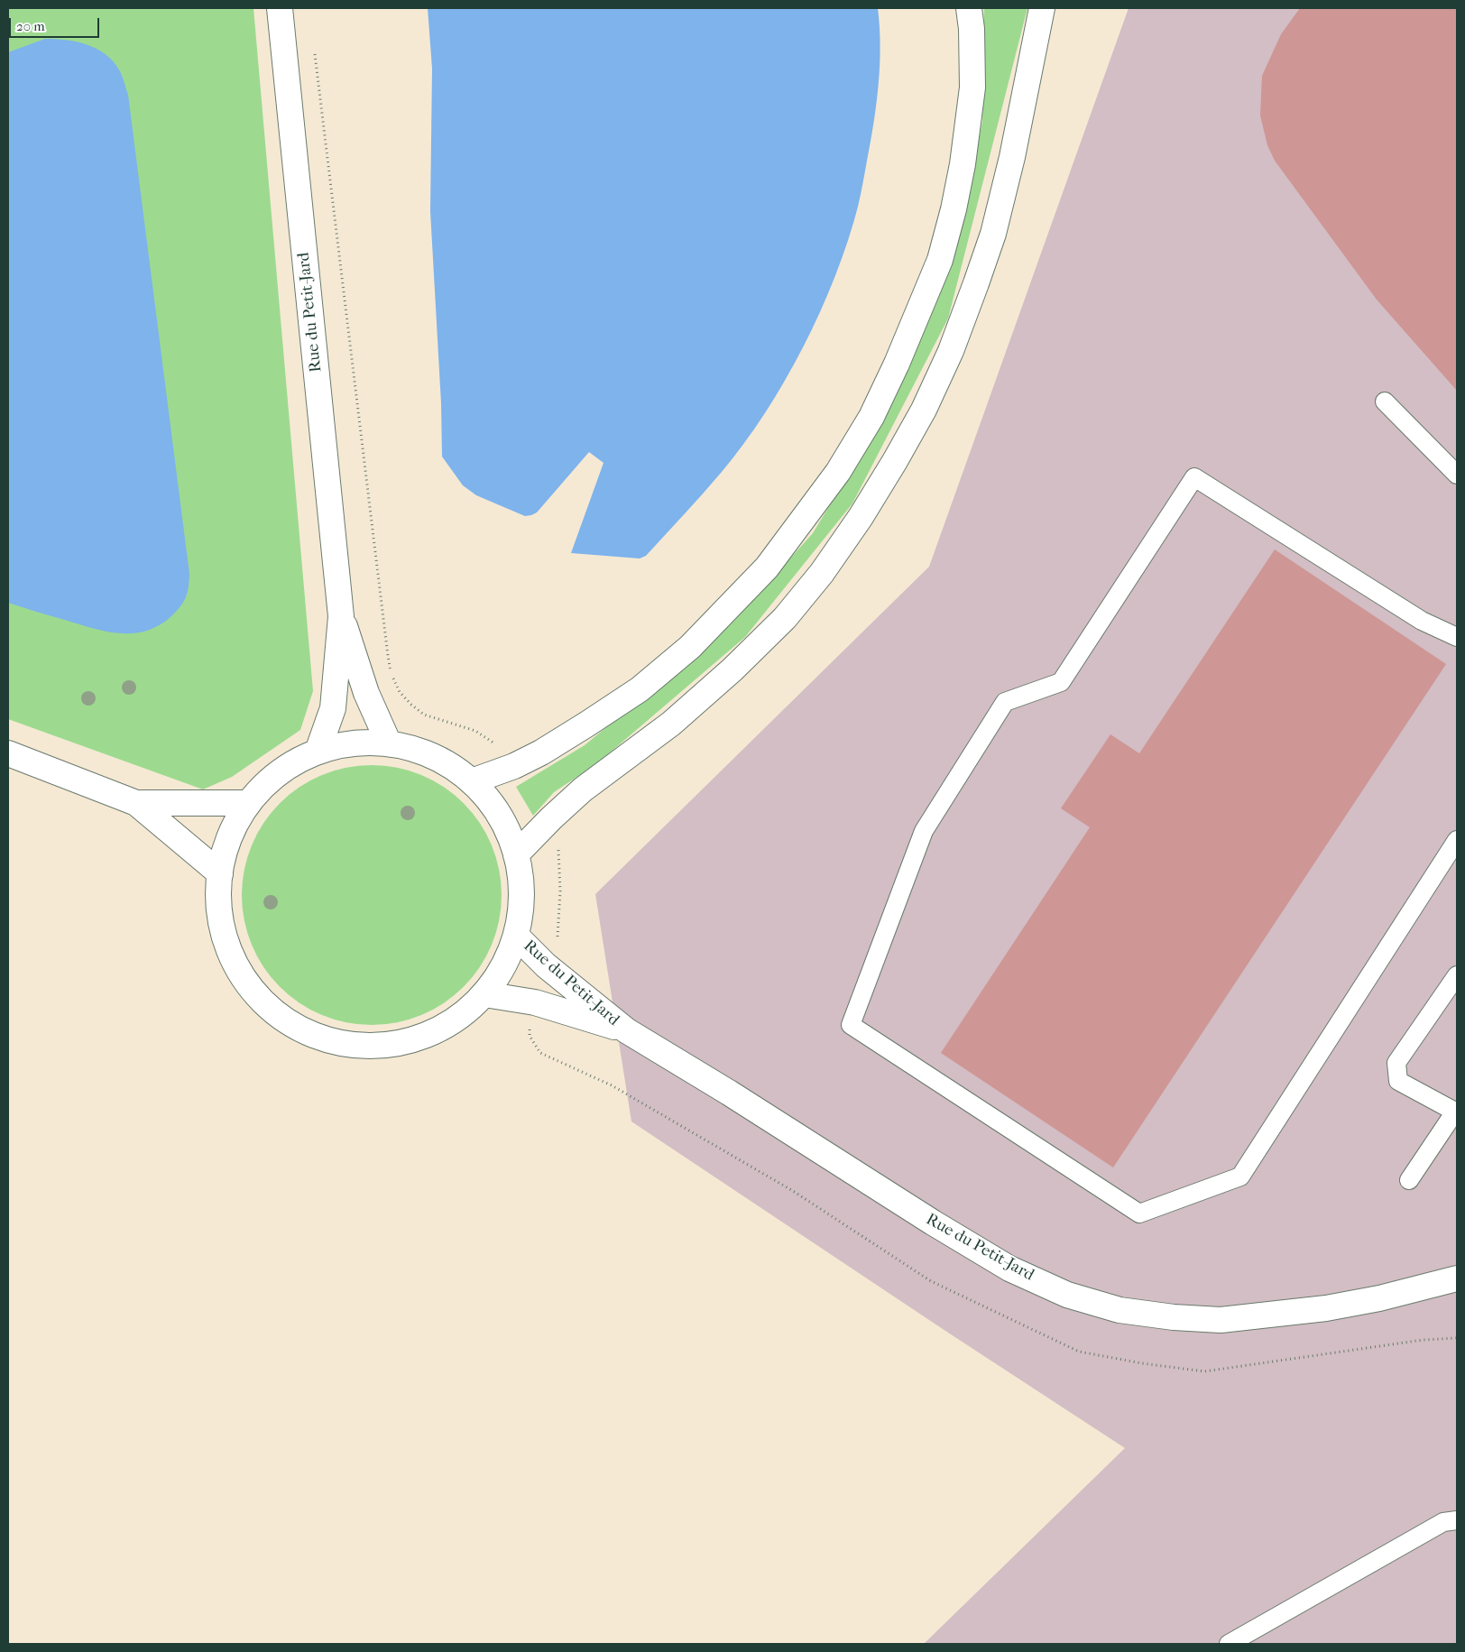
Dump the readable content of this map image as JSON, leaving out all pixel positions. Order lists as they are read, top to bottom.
{
  "streets": {
    "main road": ["Rue du Petit-Jard"]
  },
  "scale_bar": "20 m"
}
